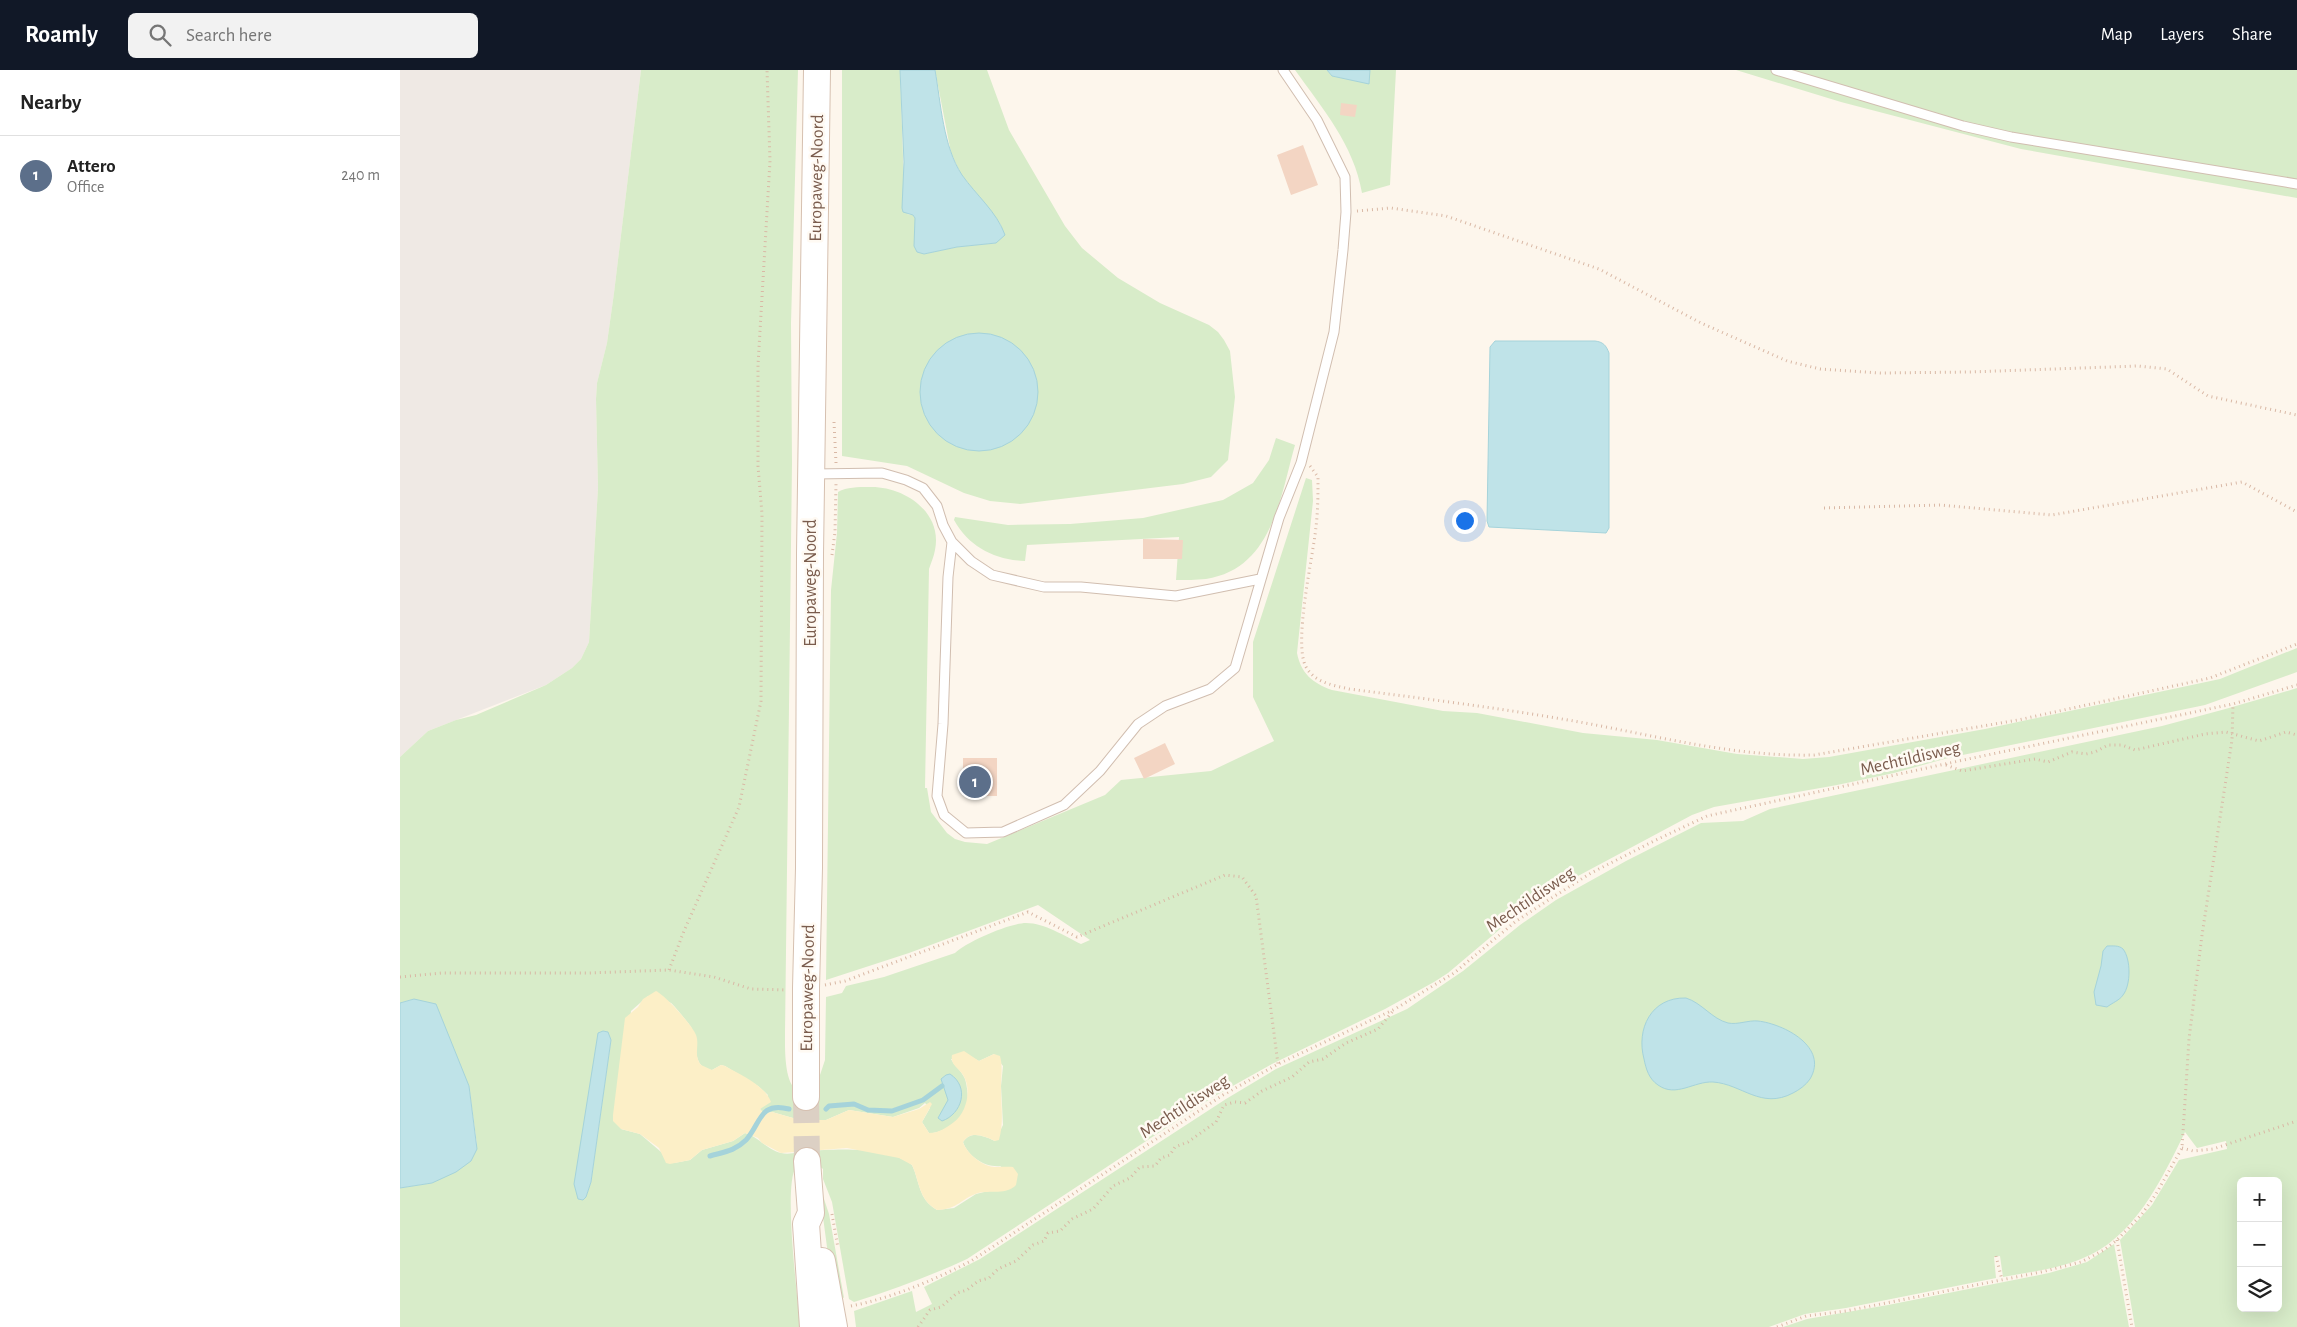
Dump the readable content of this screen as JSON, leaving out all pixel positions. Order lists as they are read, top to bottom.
{
  "streets": {
    "street": ["Europaweg-Noord"],
    "path": ["Mechtildisweg"]
  },
  "page": {
    "header": "Roamly",
    "search": "Search here",
    "nav": ["Map", "Layers", "Share"],
    "heading": "Nearby",
    "list": [
      {
        "mark": "1",
        "name": "Attero",
        "note": "Office",
        "value": "240 m"
      }
    ],
    "pins": "1",
    "map_buttons": ["+", "−"]
  }
}
